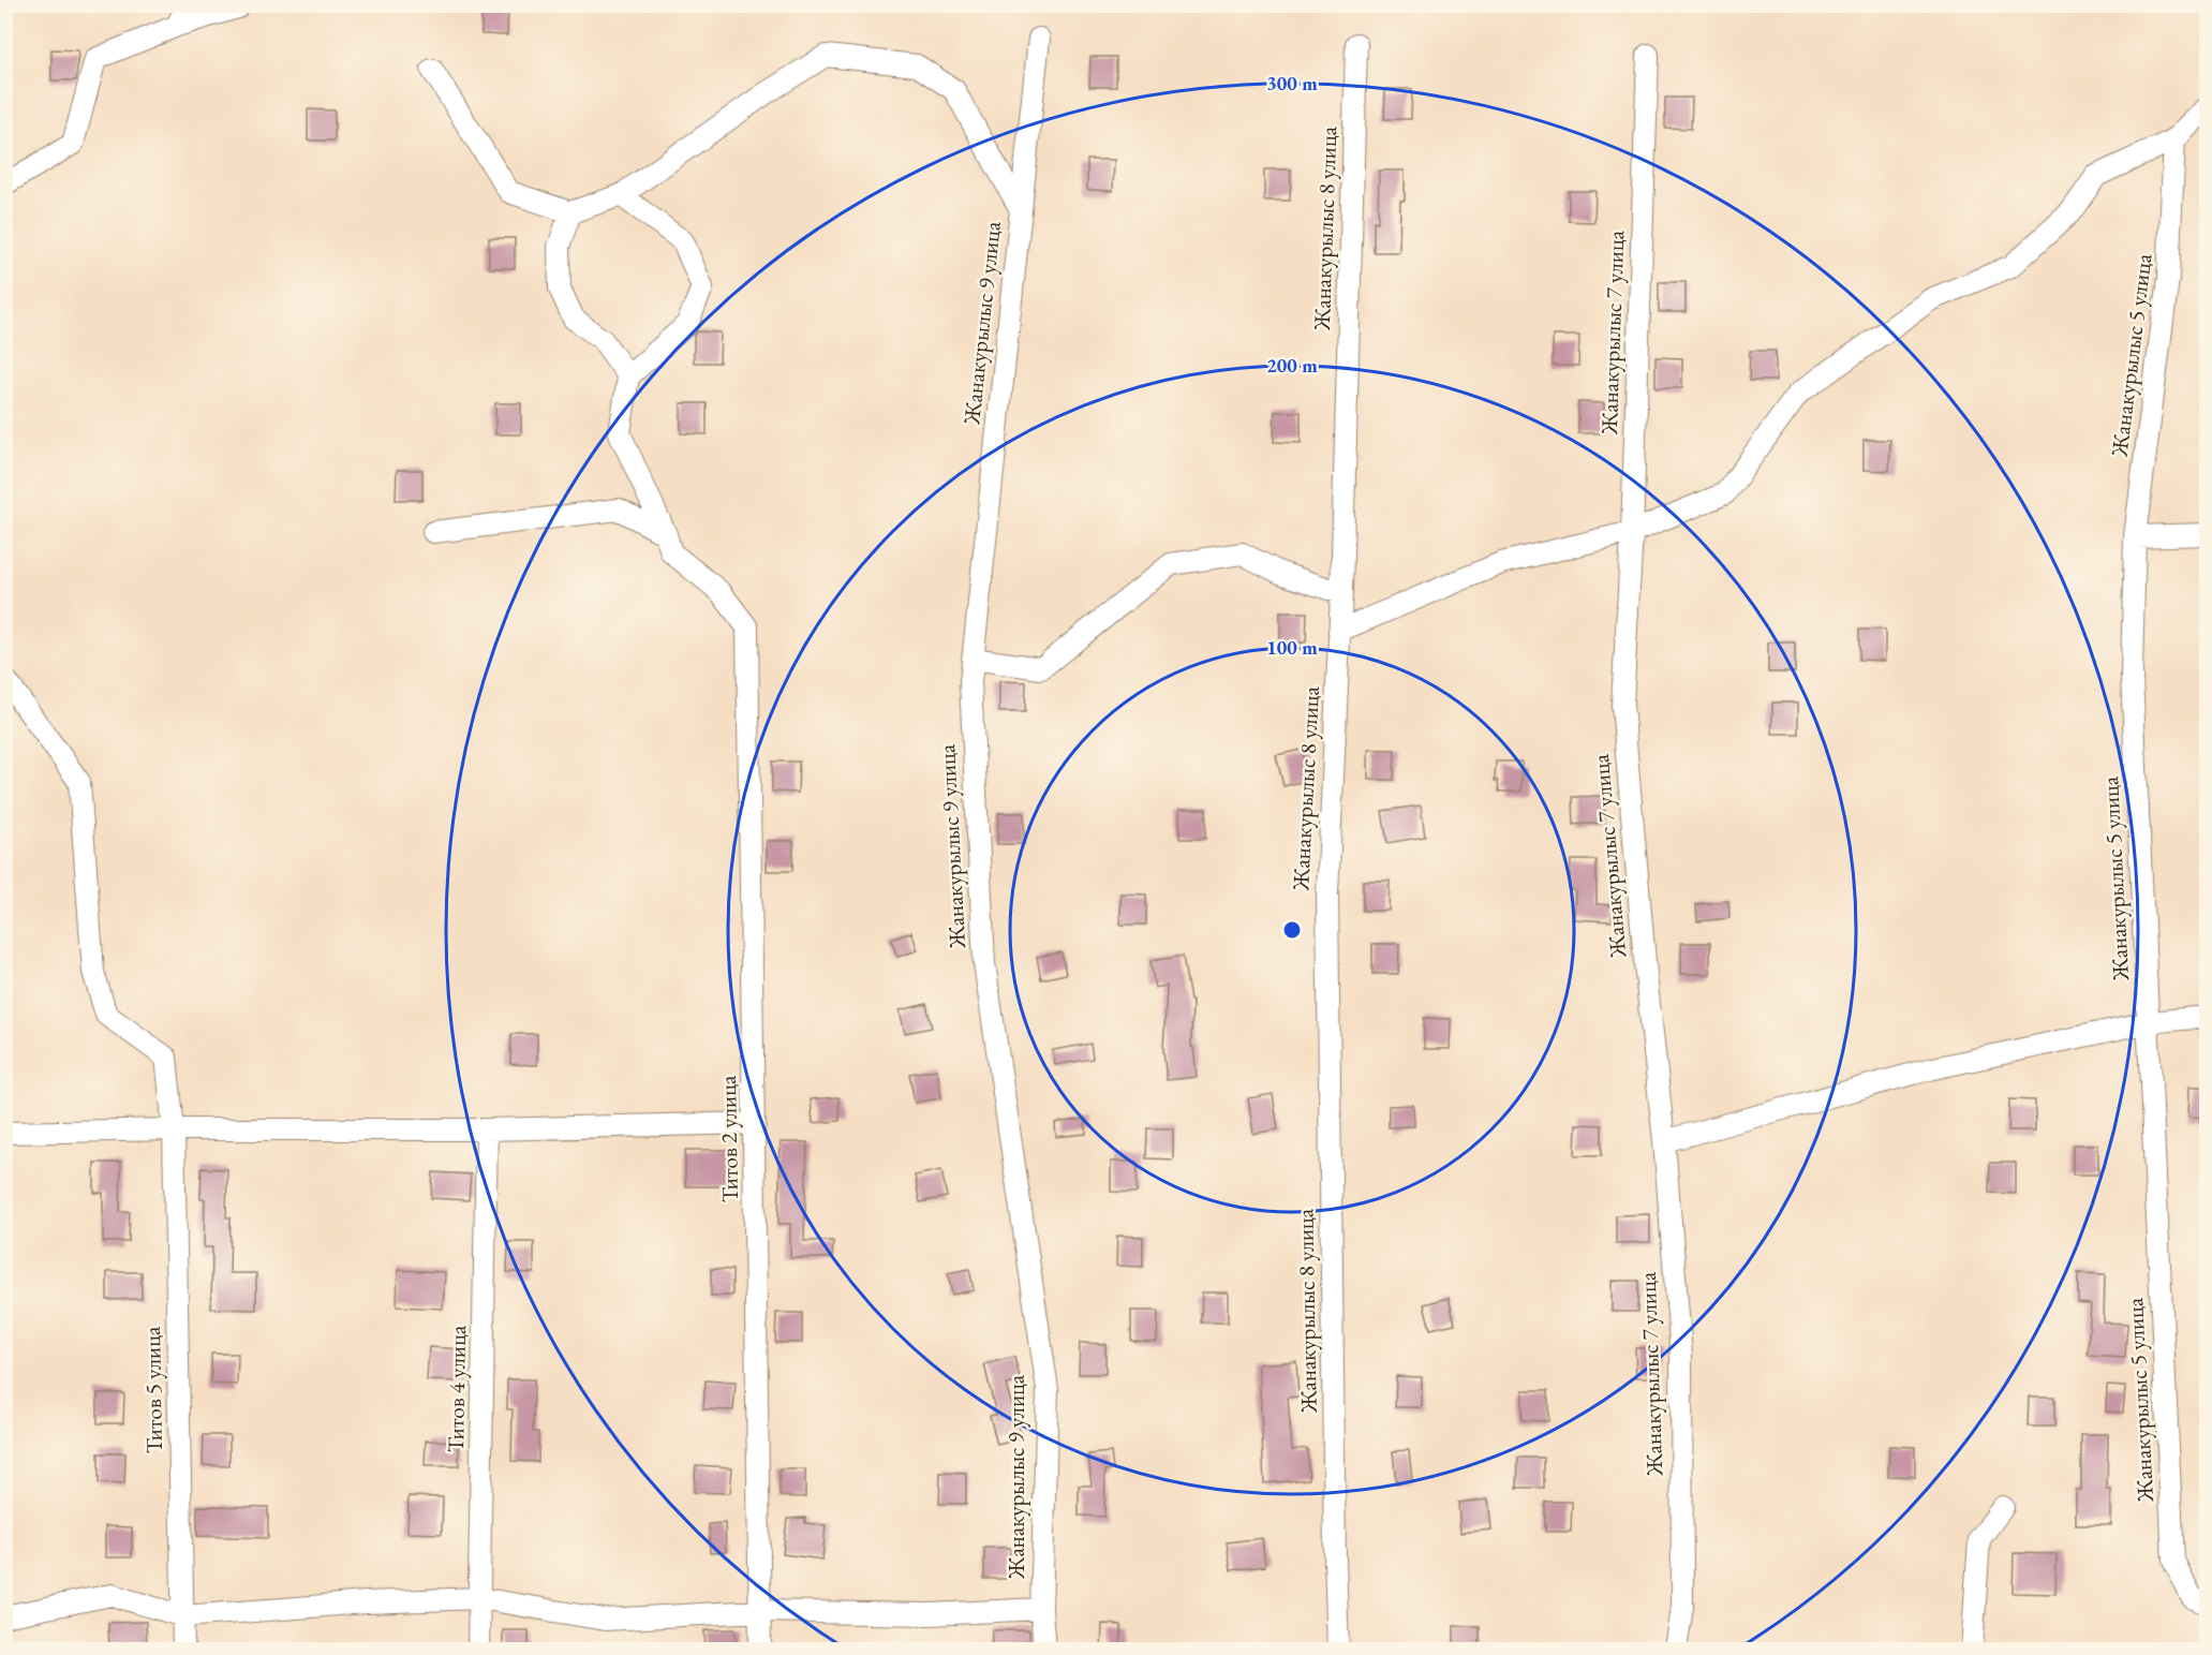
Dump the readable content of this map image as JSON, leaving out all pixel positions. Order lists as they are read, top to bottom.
{
  "streets": {
    "street": [
      "Жанакурылыс 8 улица",
      "Жанакурылыс 9 улица",
      "Жанакурылыс 7 улица",
      "Жанакурылыс 5 улица",
      "Титов 2 улица",
      "Титов 4 улица",
      "Титов 5 улица"
    ]
  },
  "rings": ["300 m", "200 m", "100 m"]
}
